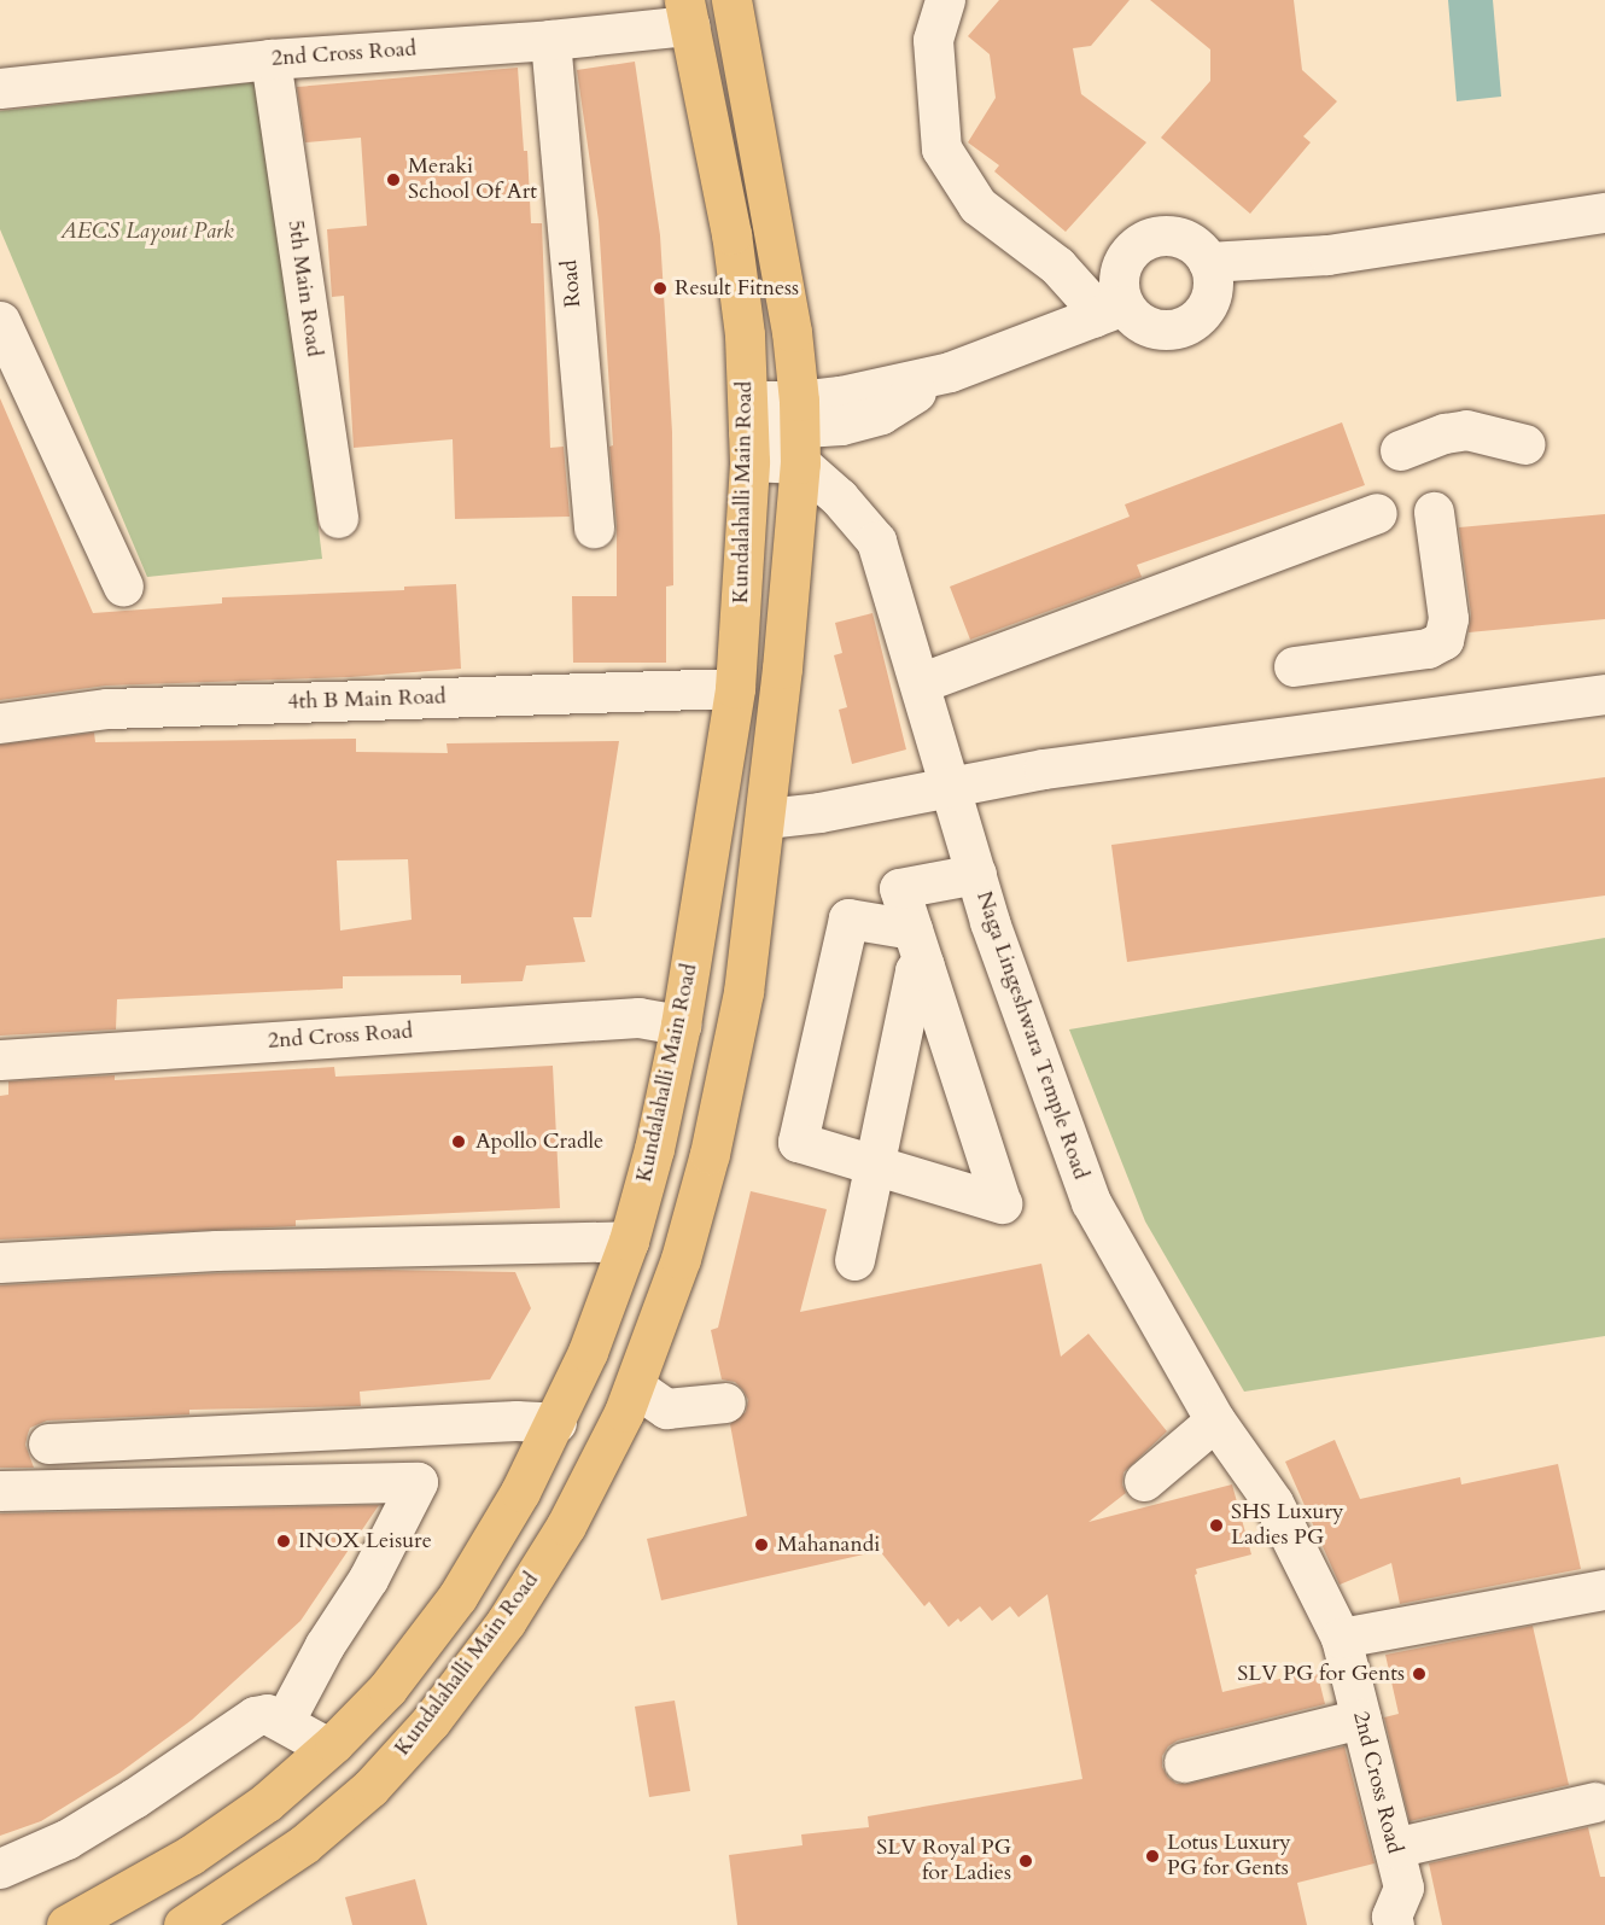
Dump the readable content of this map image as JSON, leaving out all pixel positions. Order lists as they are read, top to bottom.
{
  "streets": {
    "main road": ["Kundalahalli Main Road"],
    "street": [
      "2nd Cross Road",
      "Road",
      "5th Main Road",
      "4th B Main Road",
      "Naga Lingeshwara Temple Road"
    ]
  },
  "crossings": [
    ["2nd Cross Road", "Road"],
    ["2nd Cross Road", "5th Main Road"],
    ["2nd Cross Road", "Kundalahalli Main Road"],
    ["2nd Cross Road", "Naga Lingeshwara Temple Road"],
    ["Kundalahalli Main Road", "4th B Main Road"],
    ["Kundalahalli Main Road", "Naga Lingeshwara Temple Road"]
  ],
  "parks": ["AECS Layout Park"],
  "places": [
    "Meraki School Of Art",
    "Result Fitness",
    "Apollo Cradle",
    "SHS Luxury Ladies PG",
    "INOX Leisure",
    "Mahanandi",
    "SLV PG for Gents",
    "Lotus Luxury PG for Gents",
    "SLV Royal PG for Ladies"
  ]
}
